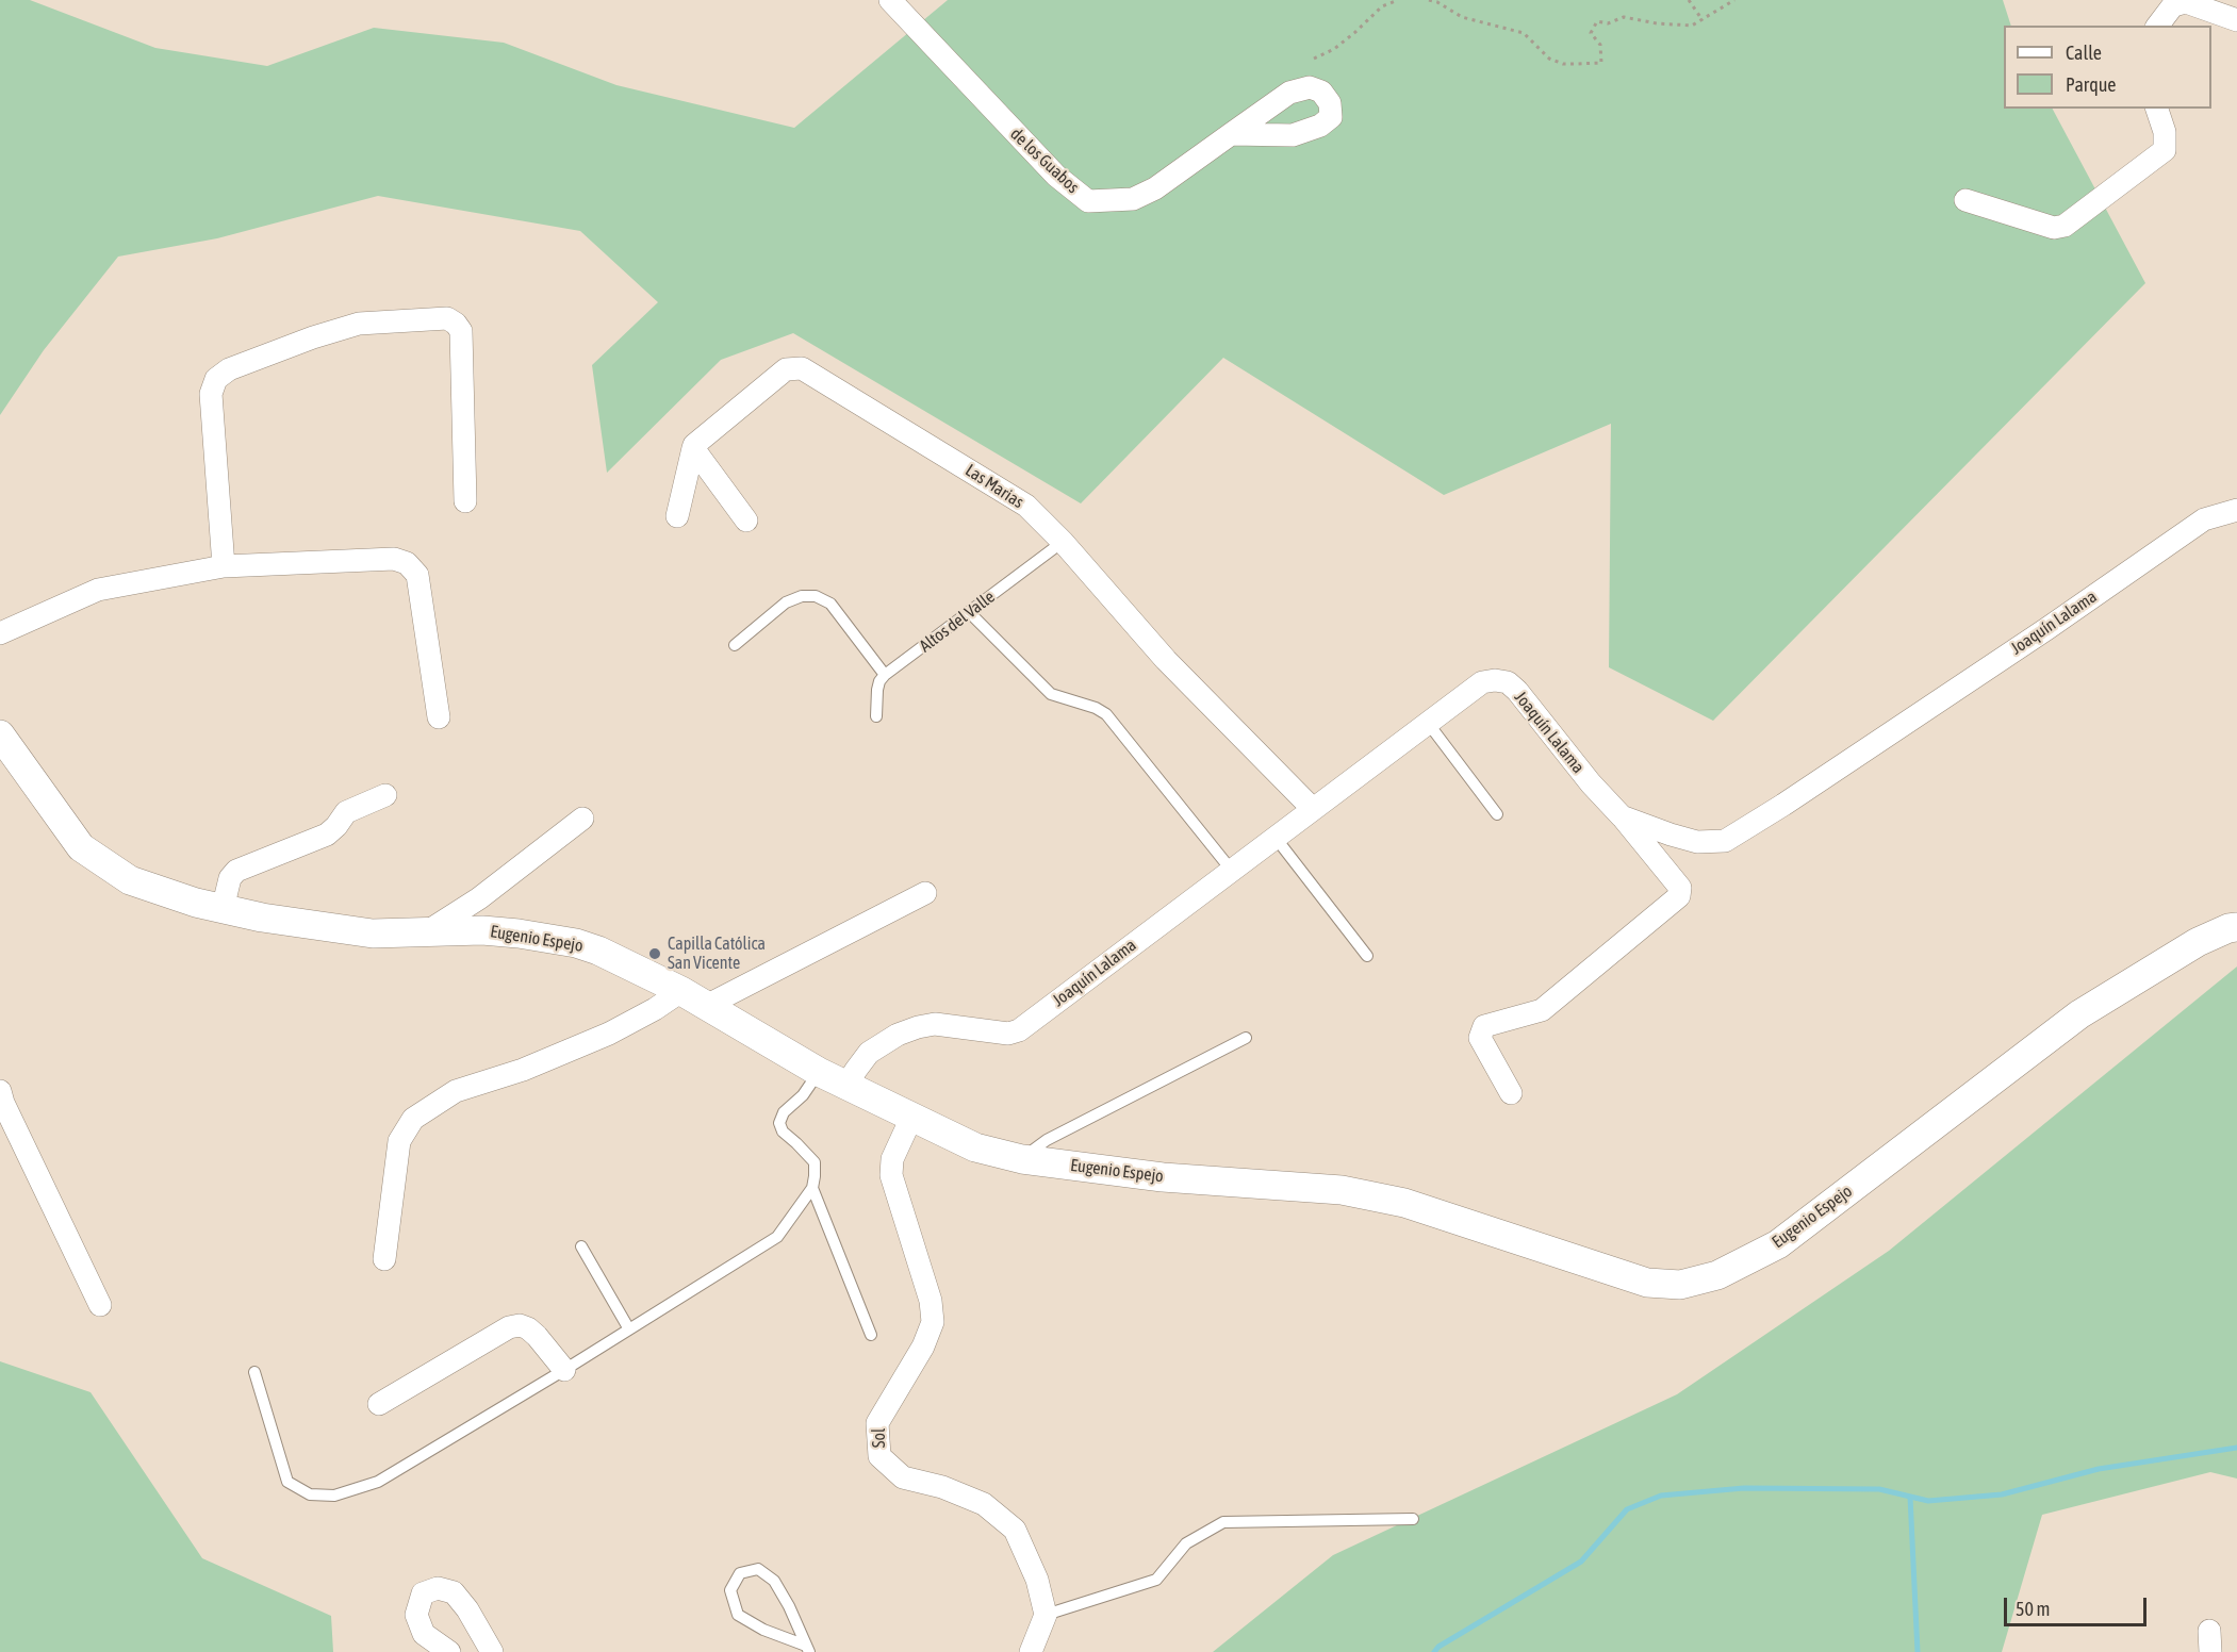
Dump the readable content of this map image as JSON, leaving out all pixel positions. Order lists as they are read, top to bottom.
{
  "streets": {
    "street": [
      "de los Guabos",
      "Las Marias",
      "Joaquín Lalama",
      "Eugenio Espejo",
      "Sol"
    ],
    "lane": ["Altos del Valle"]
  },
  "crossings": [
    ["Las Marias", "Altos del Valle"],
    ["Las Marias", "Joaquín Lalama"],
    ["Joaquín Lalama", "Eugenio Espejo"],
    ["Eugenio Espejo", "Sol"]
  ],
  "places": ["Capilla Católica San Vicente"],
  "legend": ["Calle", "Parque"],
  "scale_bar": "50 m"
}
